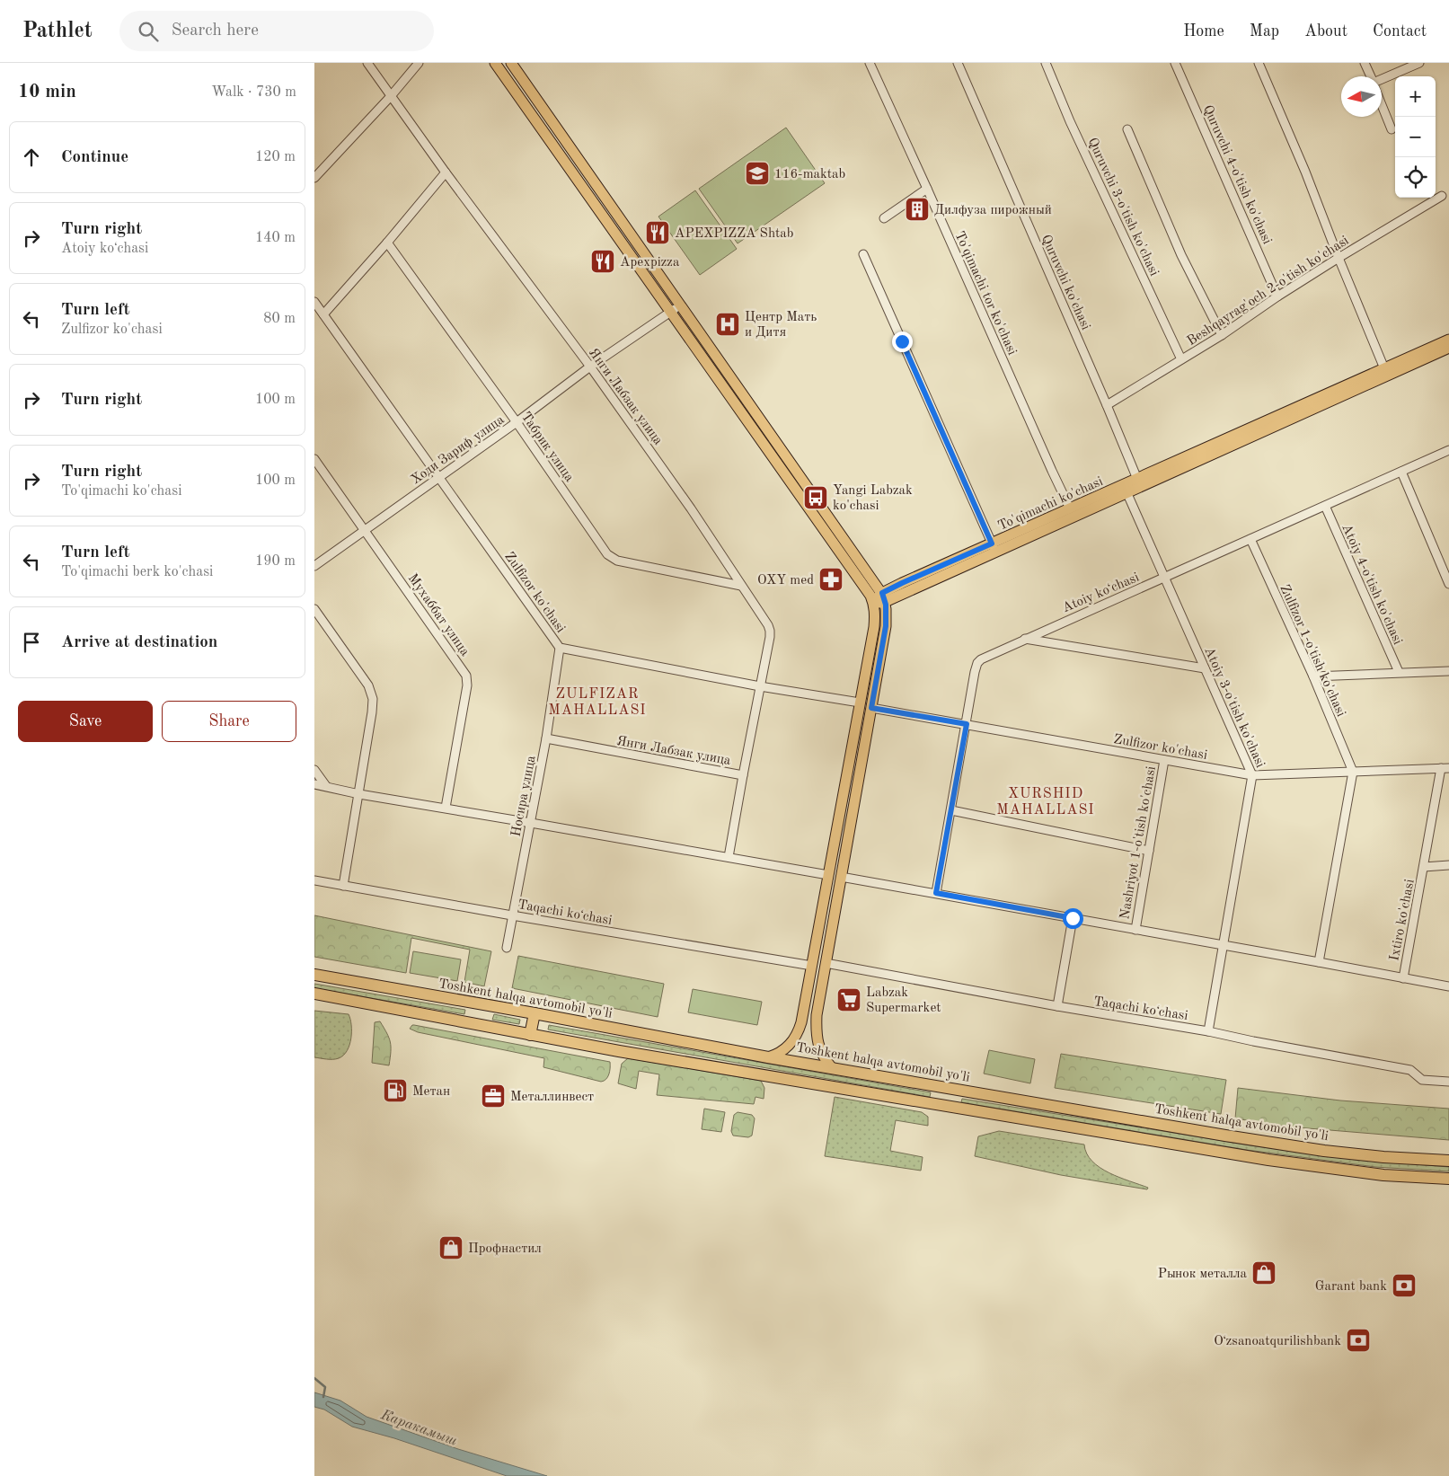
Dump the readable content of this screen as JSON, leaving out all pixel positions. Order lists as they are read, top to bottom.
{
  "streets": {
    "highway": ["Toshkent halqa avtomobil yo'li"],
    "main road": ["To'qimachi ko'chasi"],
    "street": [
      "Quruvchi 4-o'tish ko'chasi",
      "Quruvchi 3-o'tish ko'chasi",
      "Quruvchi ko'chasi",
      "Beshqayrag'och 2-o'tish ko'chasi",
      "To'qimachi tor ko'chasi",
      "Янги Лабзак улица",
      "Табрик улица",
      "Ходи Зариф улица",
      "Atoiy 4-o'tish ko'chasi",
      "Zulfizor ko'chasi",
      "Atoiy koʻchasi",
      "Мухаббат улица",
      "Zulfizor 1-o'tish ko'chasi",
      "Atoiy 3-o'tish ko'chasi",
      "Носира улица",
      "Nashriyot 1-o'tish ko'chasi",
      "Taqachi koʻchasi",
      "Ixtiro ko'chasi"
    ]
  },
  "crossings": [
    ["Quruvchi 4-o'tish ko'chasi", "Beshqayrag'och 2-o'tish ko'chasi"],
    ["Quruvchi 3-o'tish ko'chasi", "Beshqayrag'och 2-o'tish ko'chasi"],
    ["Quruvchi ko'chasi", "Beshqayrag'och 2-o'tish ko'chasi"],
    ["Quruvchi ko'chasi", "To'qimachi ko'chasi"],
    ["To'qimachi tor ko'chasi", "To'qimachi ko'chasi"],
    ["Янги Лабзак улица", "Табрик улица"],
    ["Янги Лабзак улица", "Ходи Зариф улица"],
    ["Янги Лабзак улица", "Zulfizor ko'chasi"],
    ["Янги Лабзак улица", "Носира улица"],
    ["Табрик улица", "Ходи Зариф улица"],
    ["Ходи Зариф улица", "Zulfizor ko'chasi"],
    ["Ходи Зариф улица", "Мухаббат улица"],
    ["To'qimachi ko'chasi", "Atoiy 3-o'tish ko'chasi"],
    ["Atoiy 4-o'tish ko'chasi", "Atoiy koʻchasi"],
    ["Zulfizor ko'chasi", "Atoiy koʻchasi"],
    ["Zulfizor ko'chasi", "Zulfizor 1-o'tish ko'chasi"],
    ["Zulfizor ko'chasi", "Atoiy 3-o'tish ko'chasi"],
    ["Zulfizor ko'chasi", "Носира улица"],
    ["Zulfizor ko'chasi", "Nashriyot 1-o'tish ko'chasi"],
    ["Zulfizor ko'chasi", "Ixtiro ko'chasi"],
    ["Atoiy koʻchasi", "Zulfizor 1-o'tish ko'chasi"],
    ["Atoiy koʻchasi", "Atoiy 3-o'tish ko'chasi"],
    ["Atoiy 3-o'tish ko'chasi", "Taqachi koʻchasi"],
    ["Носира улица", "Taqachi koʻchasi"]
  ],
  "districts": ["ZULFIZAR MAHALLASI", "XURSHID MAHALLASI"],
  "water": ["Каракамыш"],
  "places": {
    "school or university": ["116-maktab"],
    "building": ["Дилфуза пирожный"],
    "restaurant": ["APEXPIZZA Shtab", "Apexpizza"],
    "hospital": ["Центр Мать и Дитя"],
    "bus stop": ["Yangi Labzak ko'chasi"],
    "pharmacy": ["OXY med"],
    "supermarket": ["Labzak Supermarket"],
    "fuel station": ["Метан"],
    "office": ["Металлинвест"],
    "shop": ["Профнастил", "Рынок металла"],
    "bank": ["Garant bank", "Oʻzsanoatqurilishbank"]
  },
  "north": "left",
  "page": {
    "header": "Pathlet",
    "search": "Search here",
    "nav": [
      "Home",
      "Map",
      "About",
      "Contact"
    ],
    "heading": ["10 min", "Walk · 730 m"],
    "map_buttons": ["+", "−"],
    "list": [
      ["Continue", "120 m"],
      ["Turn right", "Atoiy koʻchasi", "140 m"],
      ["Turn left", "Zulfizor ko'chasi", "80 m"],
      ["Turn right", "100 m"],
      ["Turn right", "To'qimachi ko'chasi", "100 m"],
      ["Turn left", "To'qimachi berk ko'chasi", "190 m"],
      "Arrive at destination"
    ],
    "buttons": ["Save", "Share"]
  }
}
